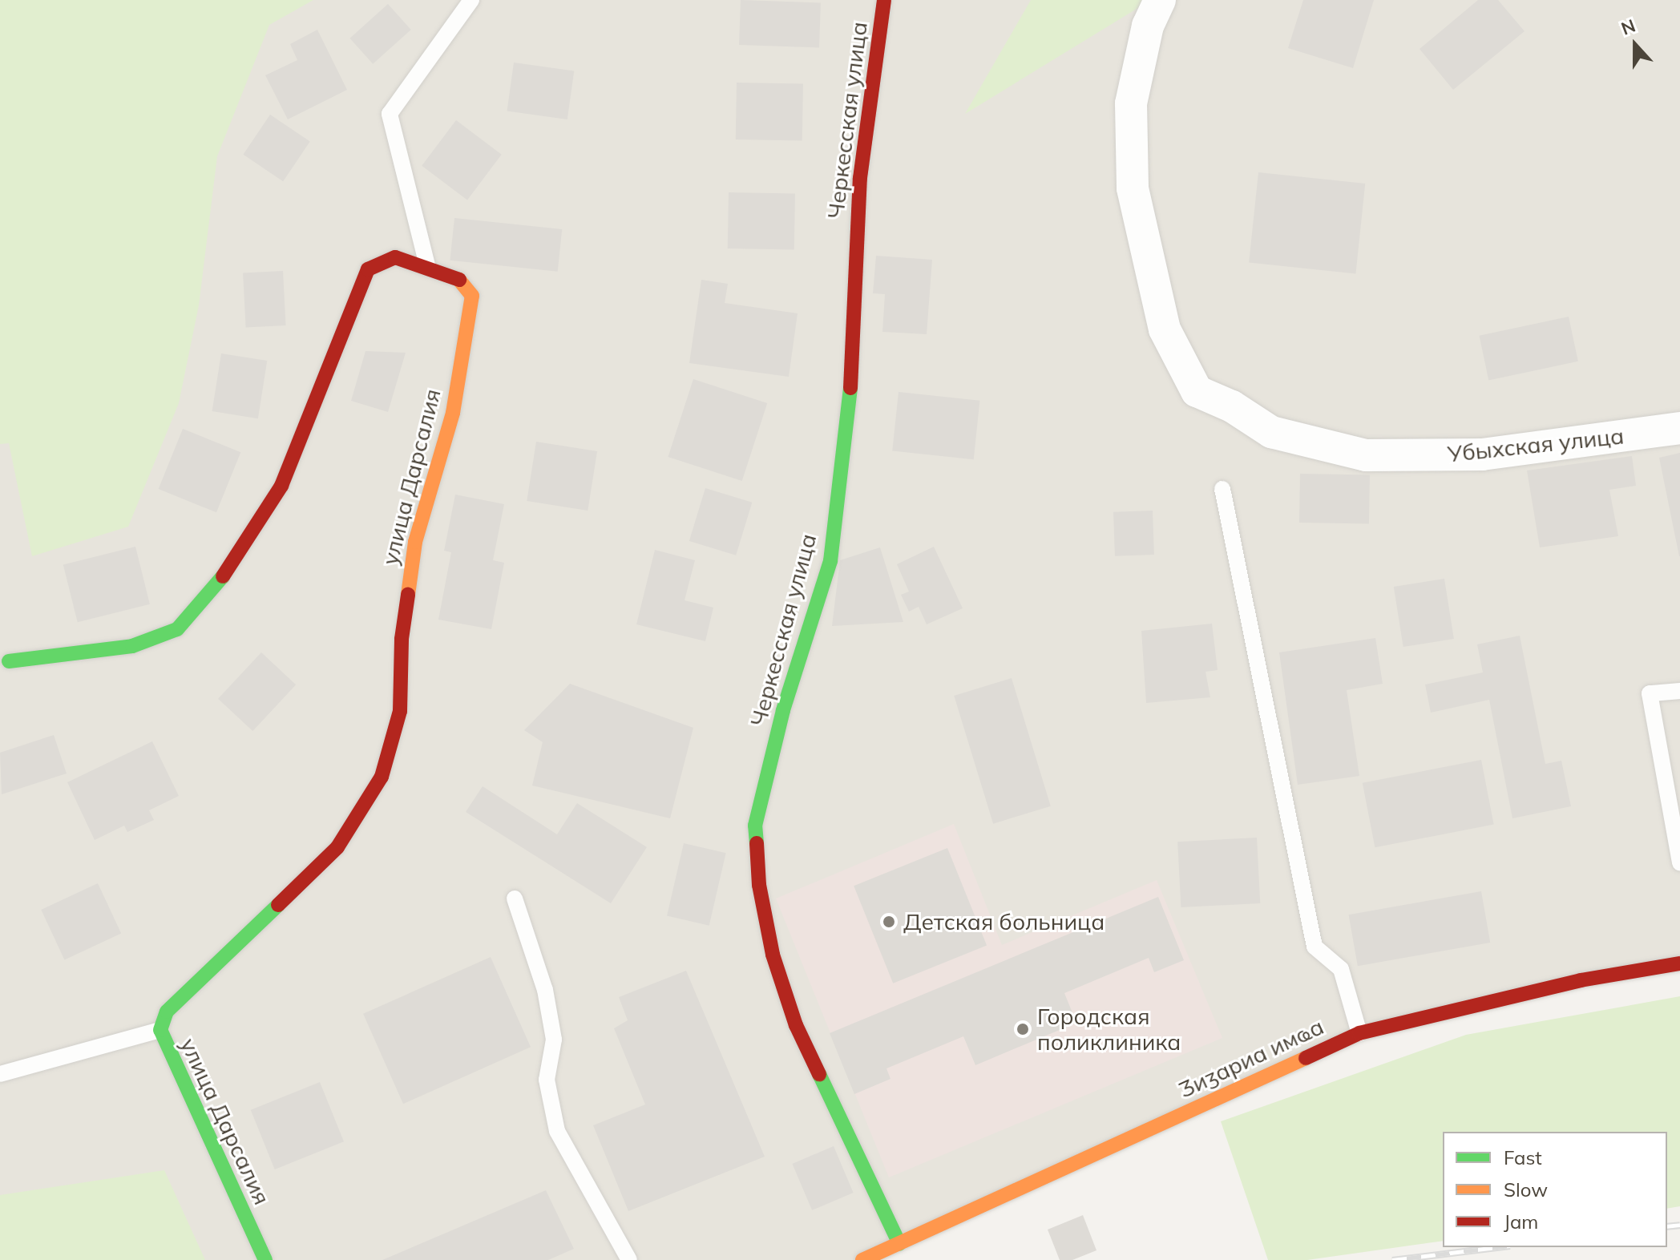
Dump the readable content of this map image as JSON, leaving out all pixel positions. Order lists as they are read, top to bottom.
{
  "streets": {
    "main road": ["Черкесская улица", "улица Дарсалия", "Ӡиӡариа имҩа"],
    "street": ["Убыхская улица"]
  },
  "crossings": [
    ["Черкесская улица", "Ӡиӡариа имҩа"]
  ],
  "places": ["Детская больница", "Городская поликлиника"],
  "legend": ["Fast", "Slow", "Jam"],
  "north": "top"
}
